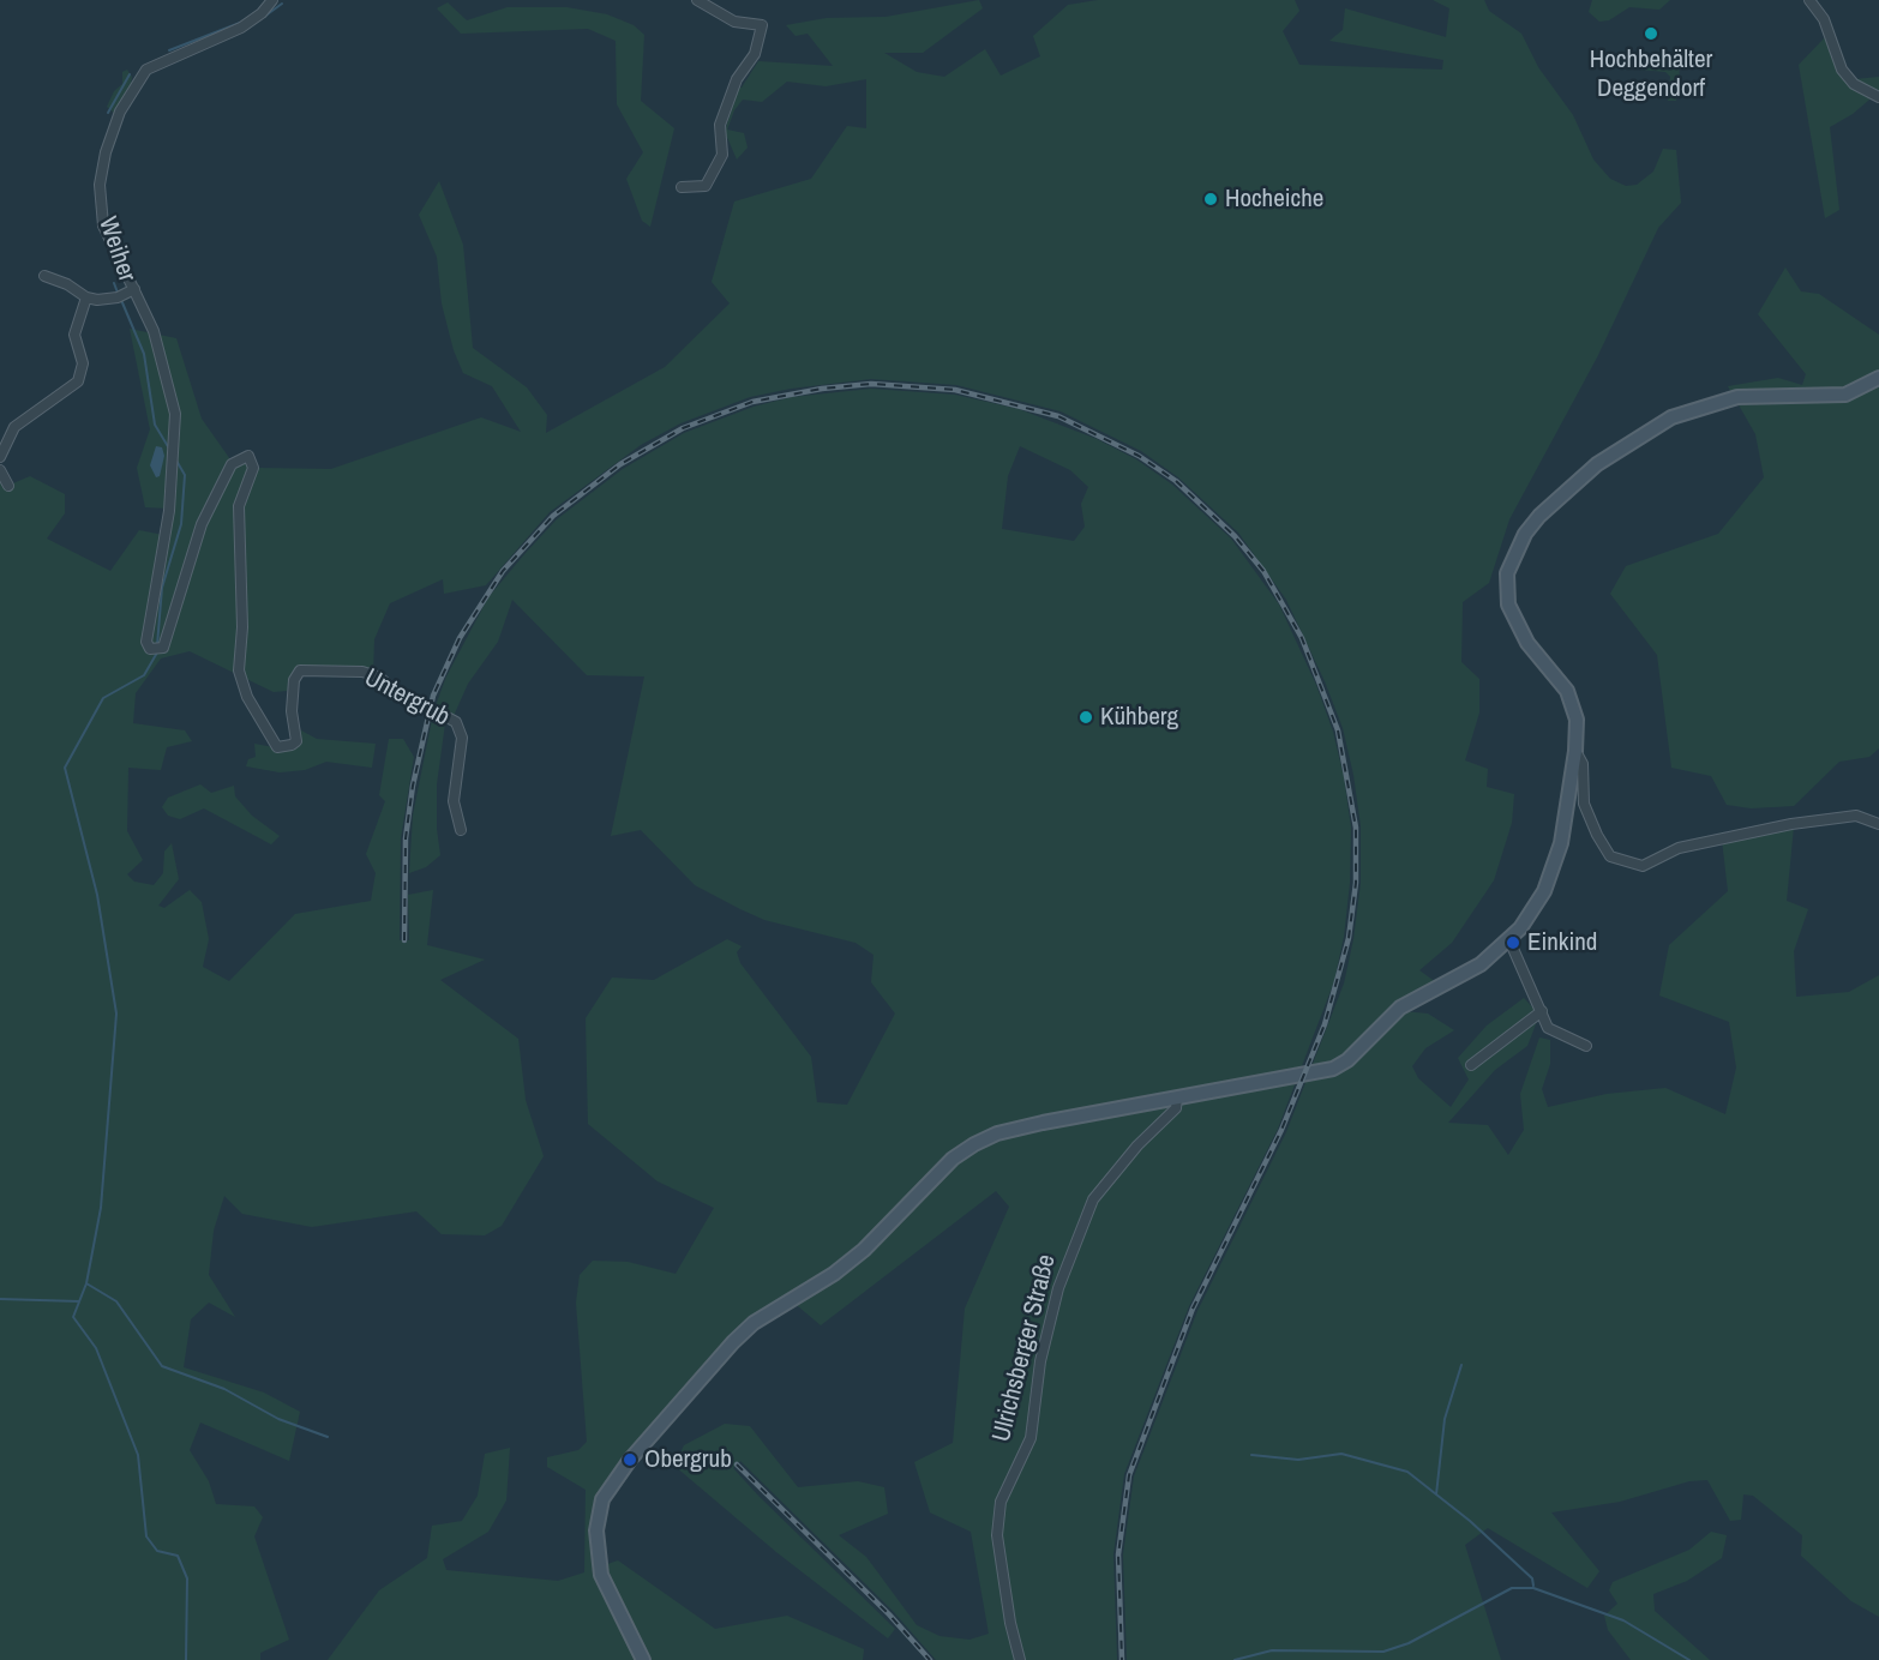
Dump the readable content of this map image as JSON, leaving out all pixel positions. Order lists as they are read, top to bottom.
{
  "streets": {
    "street": ["Weiher", "Untergrub", "Ulrichsberger Straße"]
  },
  "crossings": [
    ["Weiher", "Untergrub"]
  ],
  "places": [
    "Hochbehälter Deggendorf",
    "Hocheiche",
    "Kühberg",
    "Einkind",
    "Obergrub"
  ]
}
